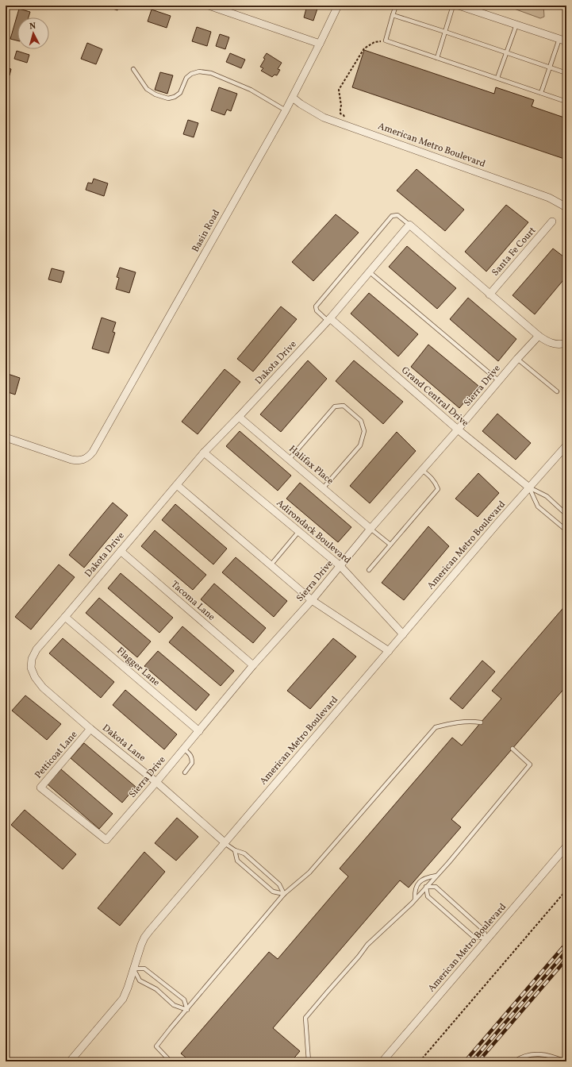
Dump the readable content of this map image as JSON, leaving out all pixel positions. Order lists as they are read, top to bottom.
{
  "streets": {
    "street": [
      "American Metro Boulevard",
      "Basin Road",
      "Santa Fe Court",
      "Dakota Drive",
      "Sierra Drive",
      "Grand Central Drive",
      "Halifax Place",
      "Adirondack Boulevard",
      "Tacoma Lane",
      "Flagger Lane",
      "Dakota Lane",
      "Petticoat Lane"
    ]
  },
  "crossings": [
    ["American Metro Boulevard", "Basin Road"],
    ["American Metro Boulevard", "Grand Central Drive"],
    ["American Metro Boulevard", "Adirondack Boulevard"],
    ["American Metro Boulevard", "Dakota Lane"],
    ["Dakota Drive", "Grand Central Drive"],
    ["Dakota Drive", "Halifax Place"],
    ["Dakota Drive", "Adirondack Boulevard"],
    ["Dakota Drive", "Tacoma Lane"],
    ["Dakota Drive", "Flagger Lane"],
    ["Dakota Drive", "Dakota Lane"],
    ["Sierra Drive", "Grand Central Drive"],
    ["Sierra Drive", "Halifax Place"],
    ["Sierra Drive", "Adirondack Boulevard"],
    ["Sierra Drive", "Tacoma Lane"],
    ["Sierra Drive", "Flagger Lane"],
    ["Sierra Drive", "Dakota Lane"],
    ["Sierra Drive", "Petticoat Lane"],
    ["Dakota Lane", "Petticoat Lane"]
  ],
  "north": "top"
}
